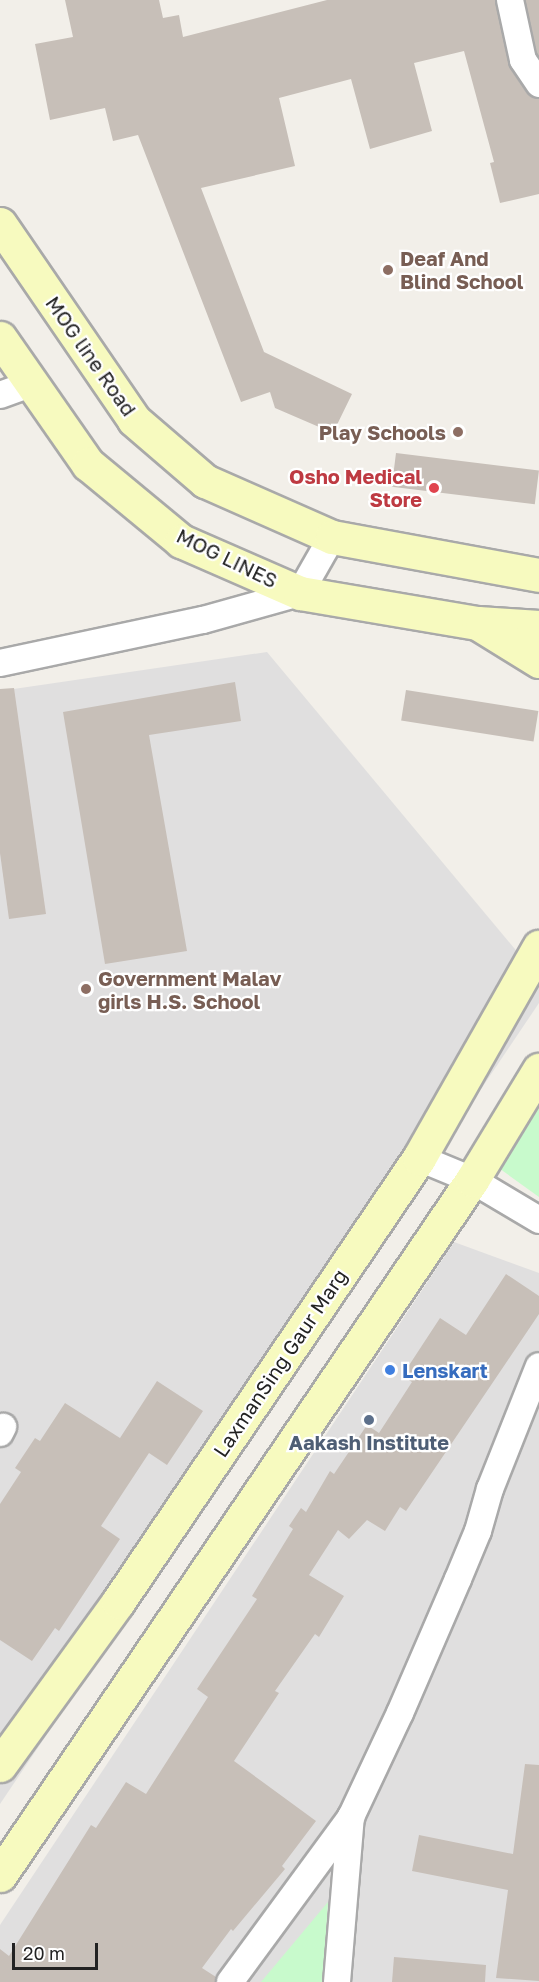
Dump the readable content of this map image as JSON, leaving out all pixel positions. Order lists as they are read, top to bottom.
{
  "streets": {
    "main road": ["MOG line Road", "MOG LINES", "LaxmanSing Gaur Marg"]
  },
  "places": [
    "Deaf And Blind School",
    "Play Schools",
    "Osho Medical Store",
    "Government Malav girls H.S. School",
    "Lenskart",
    "Aakash Institute"
  ],
  "scale_bar": "20 m"
}
